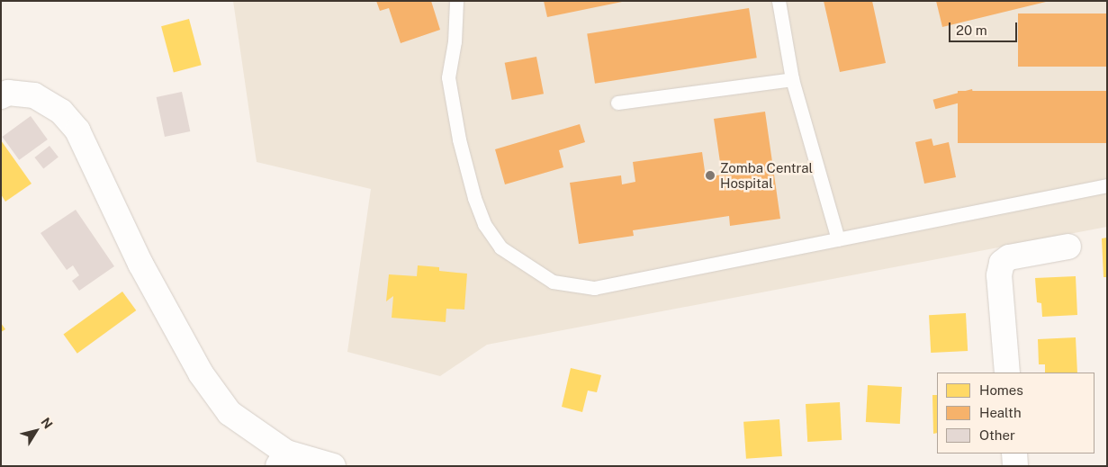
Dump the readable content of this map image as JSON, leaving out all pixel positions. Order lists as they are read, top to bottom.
{
  "places": ["Zomba Central Hospital"],
  "legend": ["Homes", "Health", "Other"],
  "scale_bar": "20 m",
  "north": "top right"
}
